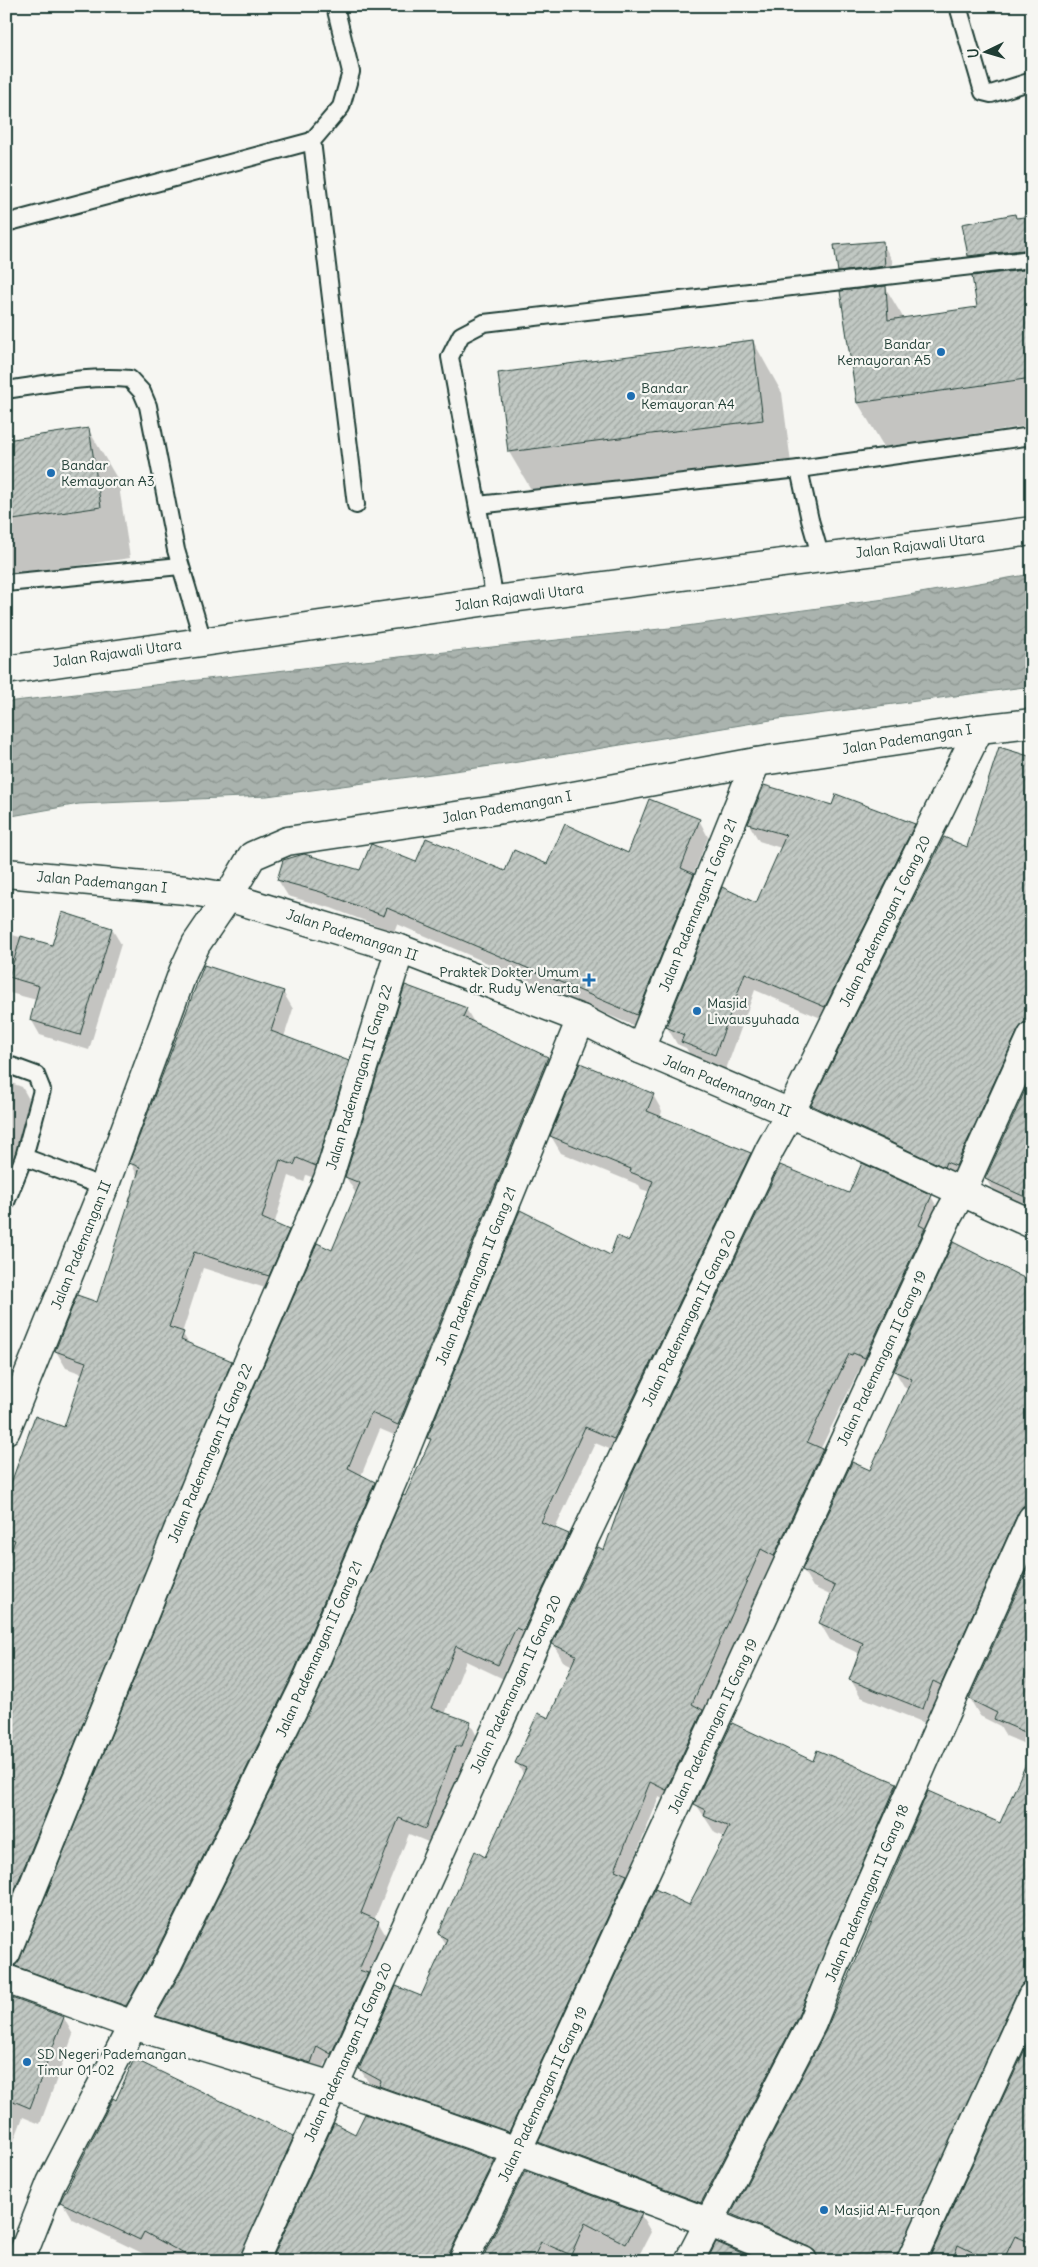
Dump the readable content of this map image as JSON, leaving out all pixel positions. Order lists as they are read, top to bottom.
{
  "streets": {
    "street": [
      "Jalan Rajawali Utara",
      "Jalan Pademangan I",
      "Jalan Pademangan I Gang 21",
      "Jalan Pademangan I Gang 20",
      "Jalan Pademangan II",
      "Jalan Pademangan II Gang 22",
      "Jalan Pademangan II Gang 21",
      "Jalan Pademangan II Gang 20",
      "Jalan Pademangan II Gang 19",
      "Jalan Pademangan II Gang 18"
    ]
  },
  "crossings": [
    ["Jalan Pademangan I", "Jalan Pademangan I Gang 21"],
    ["Jalan Pademangan I", "Jalan Pademangan I Gang 20"],
    ["Jalan Pademangan I", "Jalan Pademangan II"],
    ["Jalan Pademangan I Gang 21", "Jalan Pademangan II"],
    ["Jalan Pademangan I Gang 20", "Jalan Pademangan II"],
    ["Jalan Pademangan I Gang 20", "Jalan Pademangan II Gang 20"],
    ["Jalan Pademangan II", "Jalan Pademangan II Gang 22"],
    ["Jalan Pademangan II", "Jalan Pademangan II Gang 21"],
    ["Jalan Pademangan II", "Jalan Pademangan II Gang 20"],
    ["Jalan Pademangan II", "Jalan Pademangan II Gang 19"]
  ],
  "places": {
    "other": [
      "Bandar Kemayoran A5",
      "Bandar Kemayoran A4",
      "Bandar Kemayoran A3",
      "Masjid Liwausyuhada",
      "SD Negeri Pademangan Timur 01-02",
      "Masjid Al-Furqon"
    ],
    "health": ["Praktek Dokter Umum dr. Rudy Wenarta"]
  },
  "north": "left"
}
